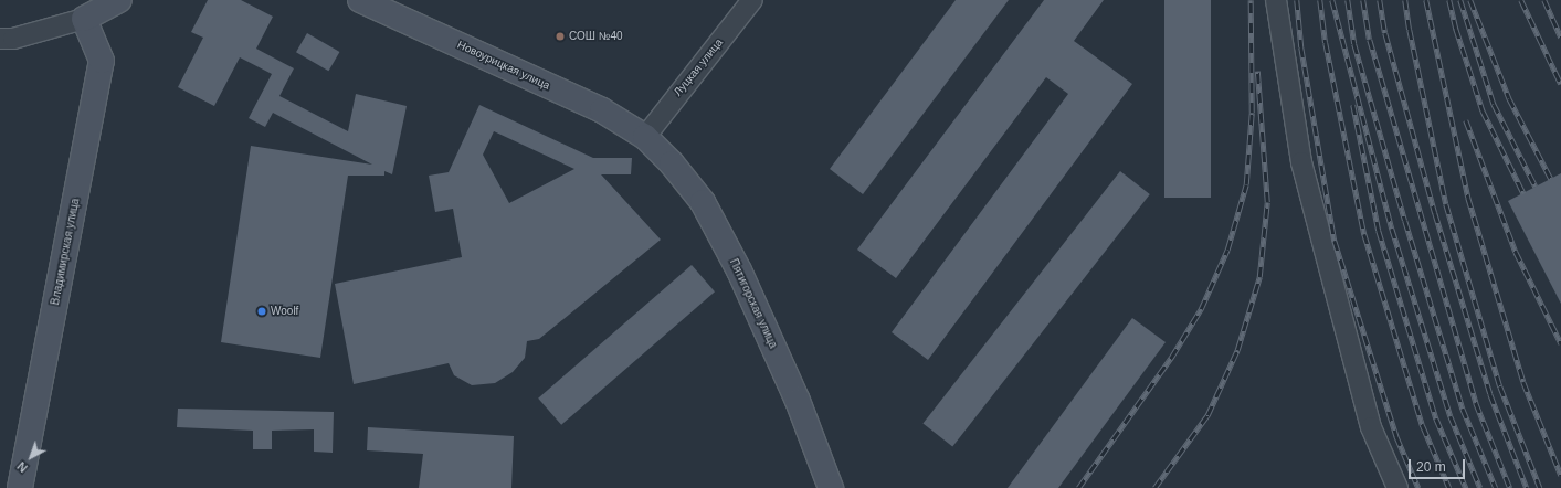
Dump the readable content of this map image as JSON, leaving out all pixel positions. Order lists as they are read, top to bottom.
{
  "streets": {
    "main road": ["Новоурицкая улица", "Владимирская улица", "Пятигорская улица"],
    "street": ["Луцкая улица"]
  },
  "crossings": [
    ["Новоурицкая улица", "Луцкая улица"],
    ["Новоурицкая улица", "Пятигорская улица"],
    ["Луцкая улица", "Пятигорская улица"]
  ],
  "places": ["СОШ №40", "Woolf"],
  "scale_bar": "20 m",
  "north": "bottom left"
}
